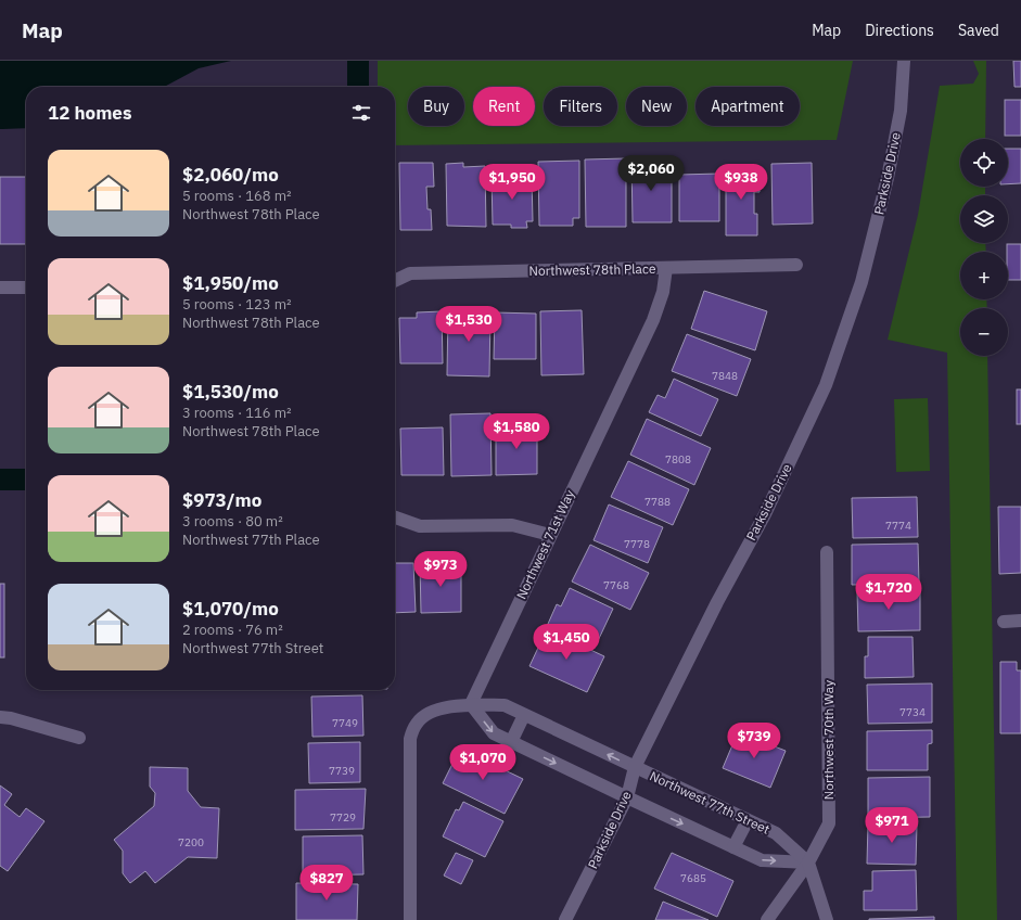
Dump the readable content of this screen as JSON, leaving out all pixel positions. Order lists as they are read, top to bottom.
{
  "streets": {
    "street": [
      "Parkside Drive",
      "Northwest 78th Place",
      "Northwest 71st Way",
      "Northwest 70th Way",
      "Northwest 77th Street"
    ]
  },
  "crossings": [
    ["Parkside Drive", "Northwest 77th Street"],
    ["Northwest 78th Place", "Northwest 71st Way"],
    ["Northwest 71st Way", "Northwest 77th Street"],
    ["Northwest 70th Way", "Northwest 77th Street"]
  ],
  "house_numbers": [
    "7848",
    "7808",
    "7788",
    "7774",
    "7778",
    "7768",
    "7734",
    "7749",
    "7739",
    "7729",
    "7200",
    "7685"
  ],
  "page": {
    "header": "Map",
    "nav": ["Map", "Directions", "Saved"],
    "chip": [
      "Buy",
      "Rent",
      "Filters",
      "New",
      "Apartment"
    ],
    "heading": "12 homes",
    "map_buttons": ["+", "−"],
    "list": [
      {
        "name": "$2,060/mo",
        "note": "5 rooms · 168 m² · Northwest 78th Place"
      },
      {
        "name": "$1,950/mo",
        "note": "5 rooms · 123 m² · Northwest 78th Place"
      },
      {
        "name": "$1,530/mo",
        "note": "3 rooms · 116 m² · Northwest 78th Place"
      },
      {
        "name": "$973/mo",
        "note": "3 rooms · 80 m² · Northwest 77th Place"
      },
      {
        "name": "$1,070/mo",
        "note": "2 rooms · 76 m² · Northwest 77th Street"
      }
    ],
    "price": [
      "$2,060",
      "$1,950",
      "$938",
      "$1,530",
      "$1,580",
      "$973",
      "$1,720",
      "$1,450",
      "$739",
      "$1,070",
      "$971",
      "$827"
    ]
  }
}
